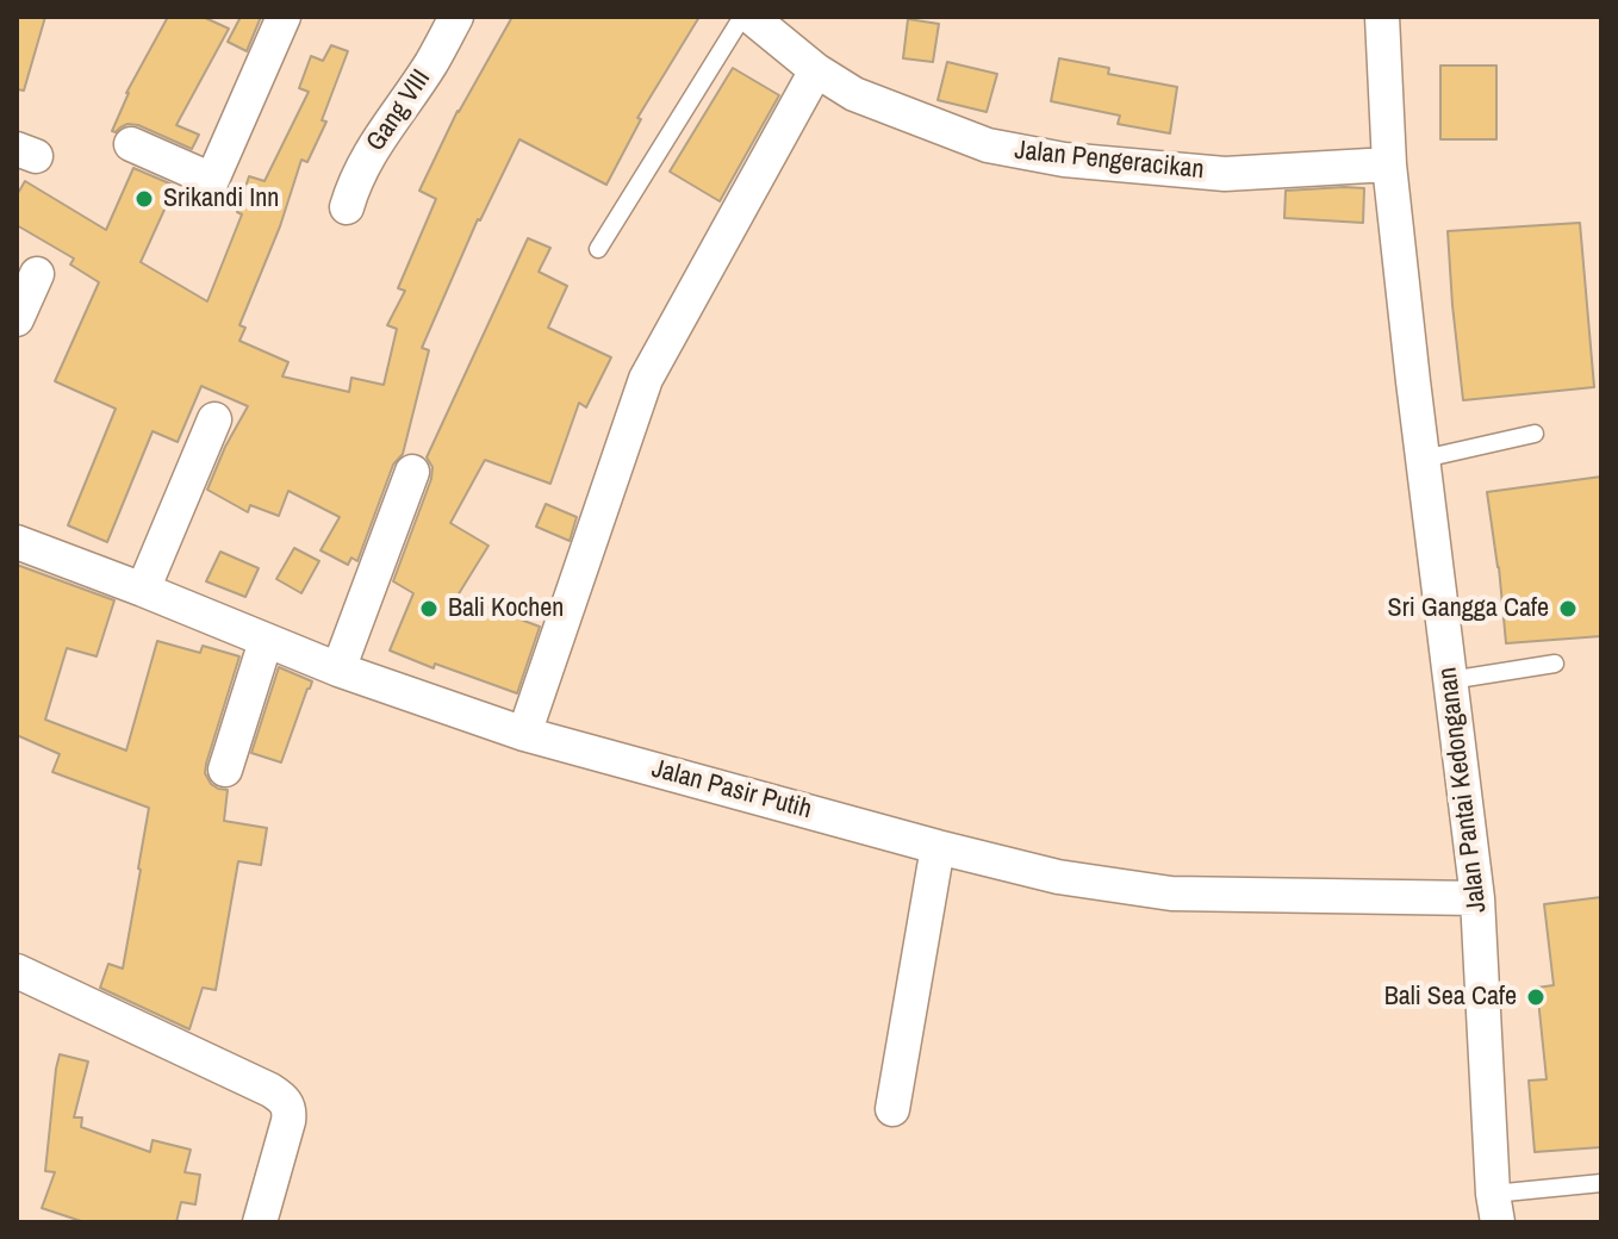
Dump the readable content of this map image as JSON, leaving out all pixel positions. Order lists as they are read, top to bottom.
{
  "streets": {
    "street": [
      "Gang VIII",
      "Jalan Pengeracikan",
      "Jalan Pasir Putih",
      "Jalan Pantai Kedonganan"
    ]
  },
  "crossings": [
    ["Jalan Pengeracikan", "Jalan Pantai Kedonganan"],
    ["Jalan Pasir Putih", "Jalan Pantai Kedonganan"]
  ],
  "places": [
    "Srikandi Inn",
    "Bali Kochen",
    "Sri Gangga Cafe",
    "Bali Sea Cafe"
  ]
}
